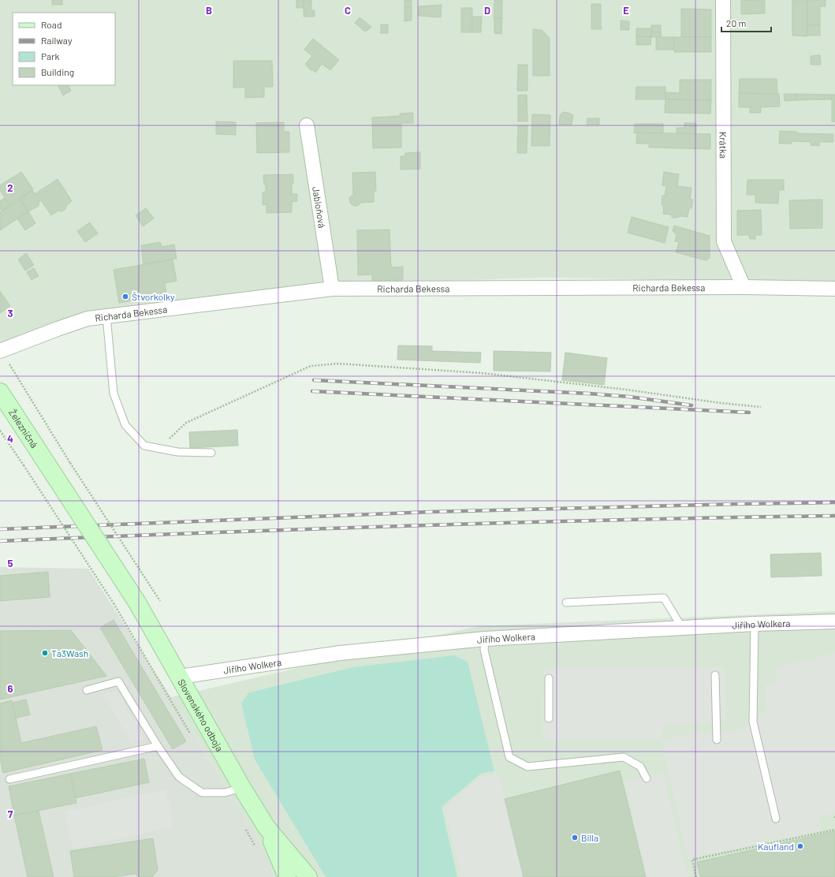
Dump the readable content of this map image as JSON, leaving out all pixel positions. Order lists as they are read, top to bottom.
{
  "streets": {
    "street": [
      "Krátka",
      "Jabloňová",
      "Richarda Bekessa",
      "Železničná",
      "Jiřího Wolkera",
      "Slovenského odboja"
    ]
  },
  "crossings": [
    ["Krátka", "Richarda Bekessa"],
    ["Jabloňová", "Richarda Bekessa"],
    ["Železničná", "Slovenského odboja"],
    ["Jiřího Wolkera", "Slovenského odboja"]
  ],
  "places": [
    "Štvorkolky",
    "Ta3Wash",
    "Billa",
    "Kaufland"
  ],
  "legend": [
    "Road",
    "Railway",
    "Park",
    "Building"
  ],
  "scale_bar": "20 m",
  "grid": {
    "columns": [
      "B",
      "C",
      "D",
      "E"
    ],
    "rows": [
      "2",
      "3",
      "4",
      "5",
      "6",
      "7"
    ]
  }
}
